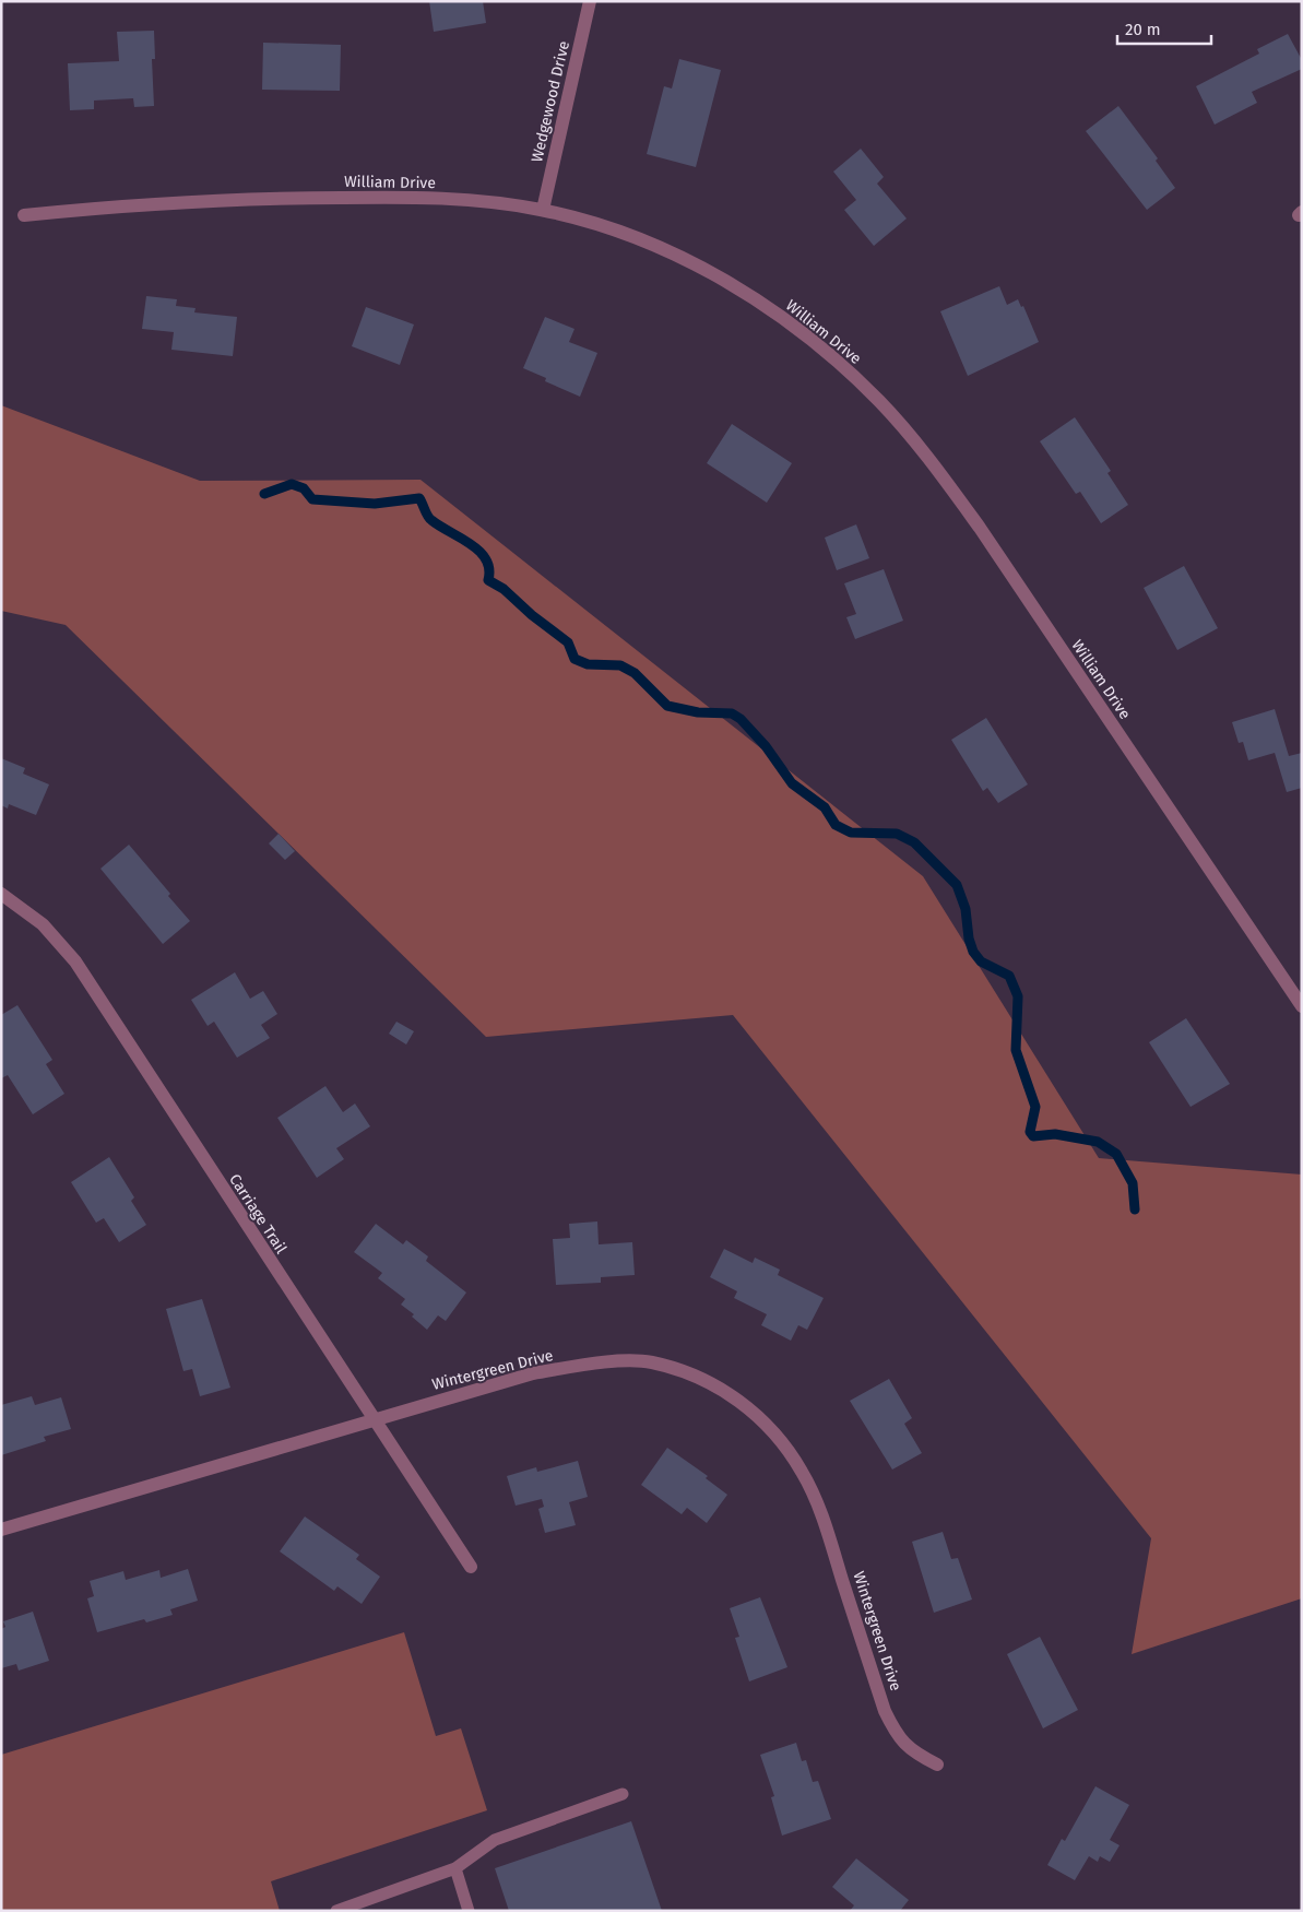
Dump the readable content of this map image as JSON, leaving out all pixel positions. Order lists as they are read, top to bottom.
{
  "streets": {
    "street": [
      "Wedgewood Drive",
      "William Drive",
      "Carriage Trail",
      "Wintergreen Drive"
    ]
  },
  "crossings": [
    ["Wedgewood Drive", "William Drive"],
    ["Carriage Trail", "Wintergreen Drive"]
  ],
  "scale_bar": "20 m"
}
